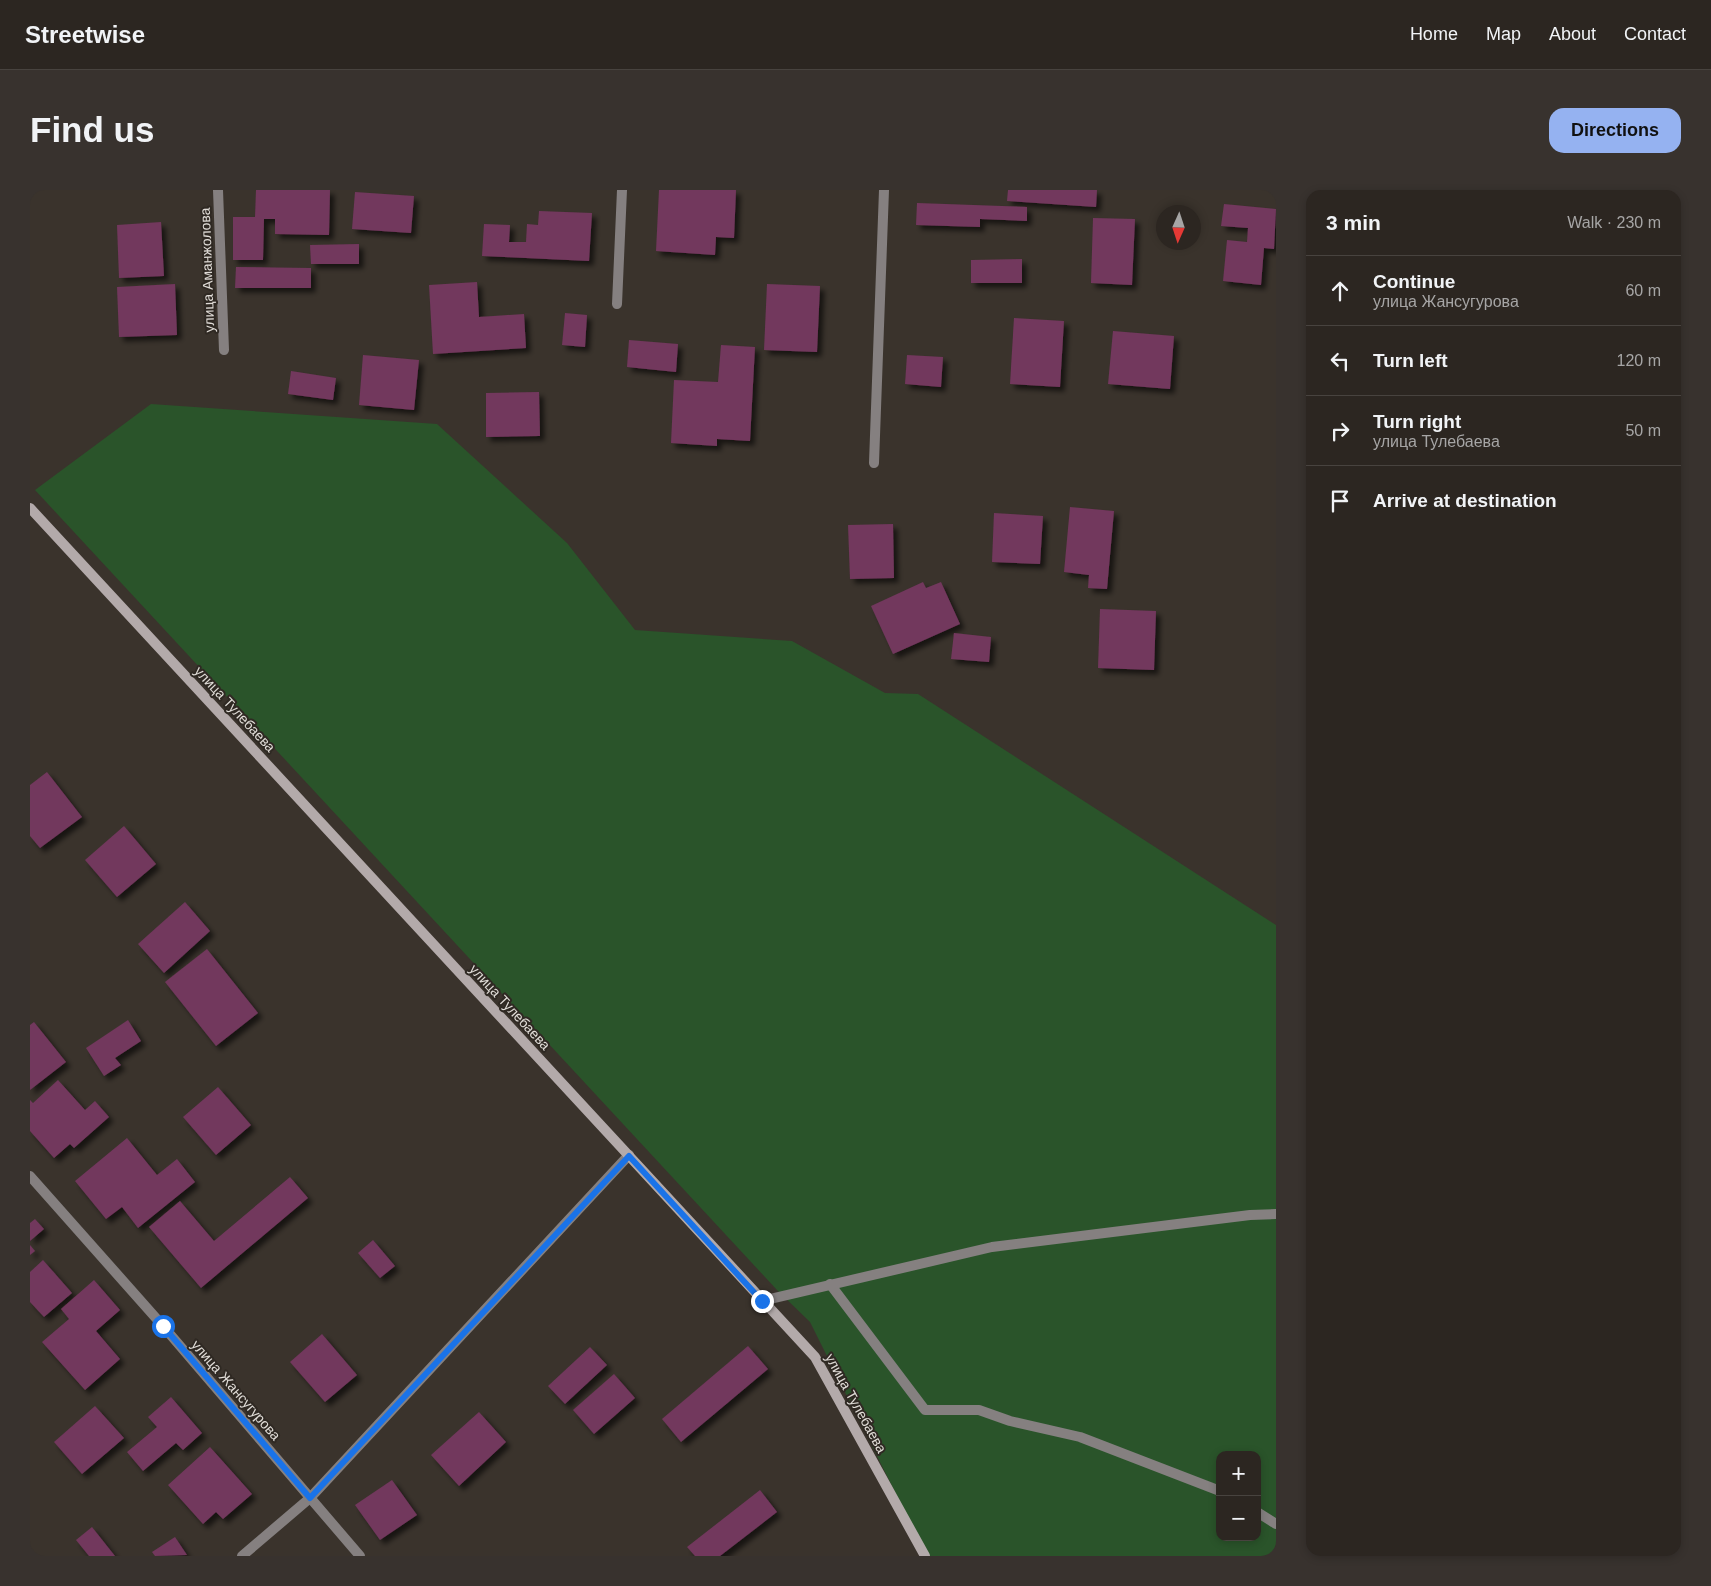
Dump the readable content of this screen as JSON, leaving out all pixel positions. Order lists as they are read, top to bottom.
{
  "streets": {
    "street": ["улица Аманжолова", "улица Тулебаева", "улица Жансугурова"]
  },
  "north": "bottom",
  "page": {
    "header": "Streetwise",
    "nav": [
      "Home",
      "Map",
      "About",
      "Contact"
    ],
    "buttons": "Directions",
    "title": "Find us",
    "heading": ["3 min", "Walk · 230 m"],
    "list": [
      ["Continue", "улица Жансугурова", "60 m"],
      ["Turn left", "120 m"],
      ["Turn right", "улица Тулебаева", "50 m"],
      "Arrive at destination"
    ],
    "map_buttons": ["+", "−"]
  }
}
